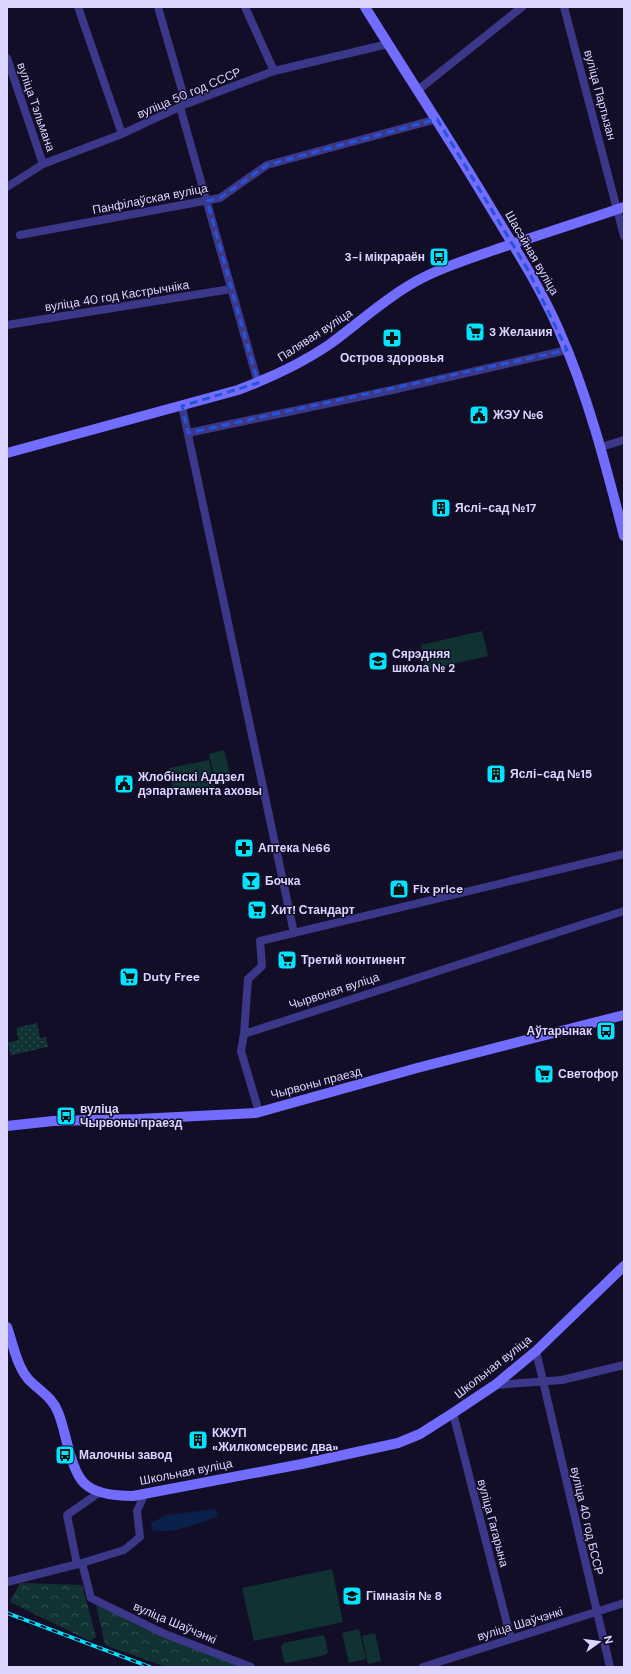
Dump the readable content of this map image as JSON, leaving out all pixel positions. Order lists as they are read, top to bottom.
{
  "streets": {
    "street": [
      "вуліца 50 год СССР",
      "вуліца Партызан",
      "вуліца Тэльмана",
      "Панфілаўская вуліца",
      "Шасэйная вуліца",
      "вуліца 40 год Кастрычніка",
      "Палявая вуліца",
      "Чырвоная вуліца",
      "Чырвоны праезд",
      "Школьная вуліца",
      "вуліца 40 год БССР",
      "вуліца Гагарына",
      "вуліца Шаўчэнкі"
    ]
  },
  "crossings": [
    ["вуліца 50 год СССР", "вуліца Тэльмана"],
    ["вуліца 50 год СССР", "Шасэйная вуліца"],
    ["вуліца Партызан", "Палявая вуліца"],
    ["Панфілаўская вуліца", "Шасэйная вуліца"],
    ["Шасэйная вуліца", "Палявая вуліца"],
    ["Школьная вуліца", "вуліца 40 год БССР"],
    ["Школьная вуліца", "вуліца Гагарына"],
    ["вуліца 40 год БССР", "вуліца Шаўчэнкі"],
    ["вуліца Гагарына", "вуліца Шаўчэнкі"]
  ],
  "places": {
    "bus stop": [
      "3-і мікрараён",
      "Аўтарынак",
      "вуліца Чырвоны праезд",
      "Малочны завод"
    ],
    "supermarket": [
      "3 Желания",
      "Хит! Стандарт",
      "Третий континент",
      "Duty Free",
      "Светофор"
    ],
    "pharmacy": ["Остров здоровья", "Аптека №66"],
    "public building": ["ЖЭУ №6", "Жлобінскі Аддзел дэпартамента аховы"],
    "building": ["Яслі-сад №17", "Яслі-сад №15", "КЖУП «Жилкомсервис два»"],
    "school or university": ["Сярэдняя школа № 2", "Гімназія № 8"],
    "bar": ["Бочка"],
    "shop": ["Fix price"]
  },
  "north": "right"
}
